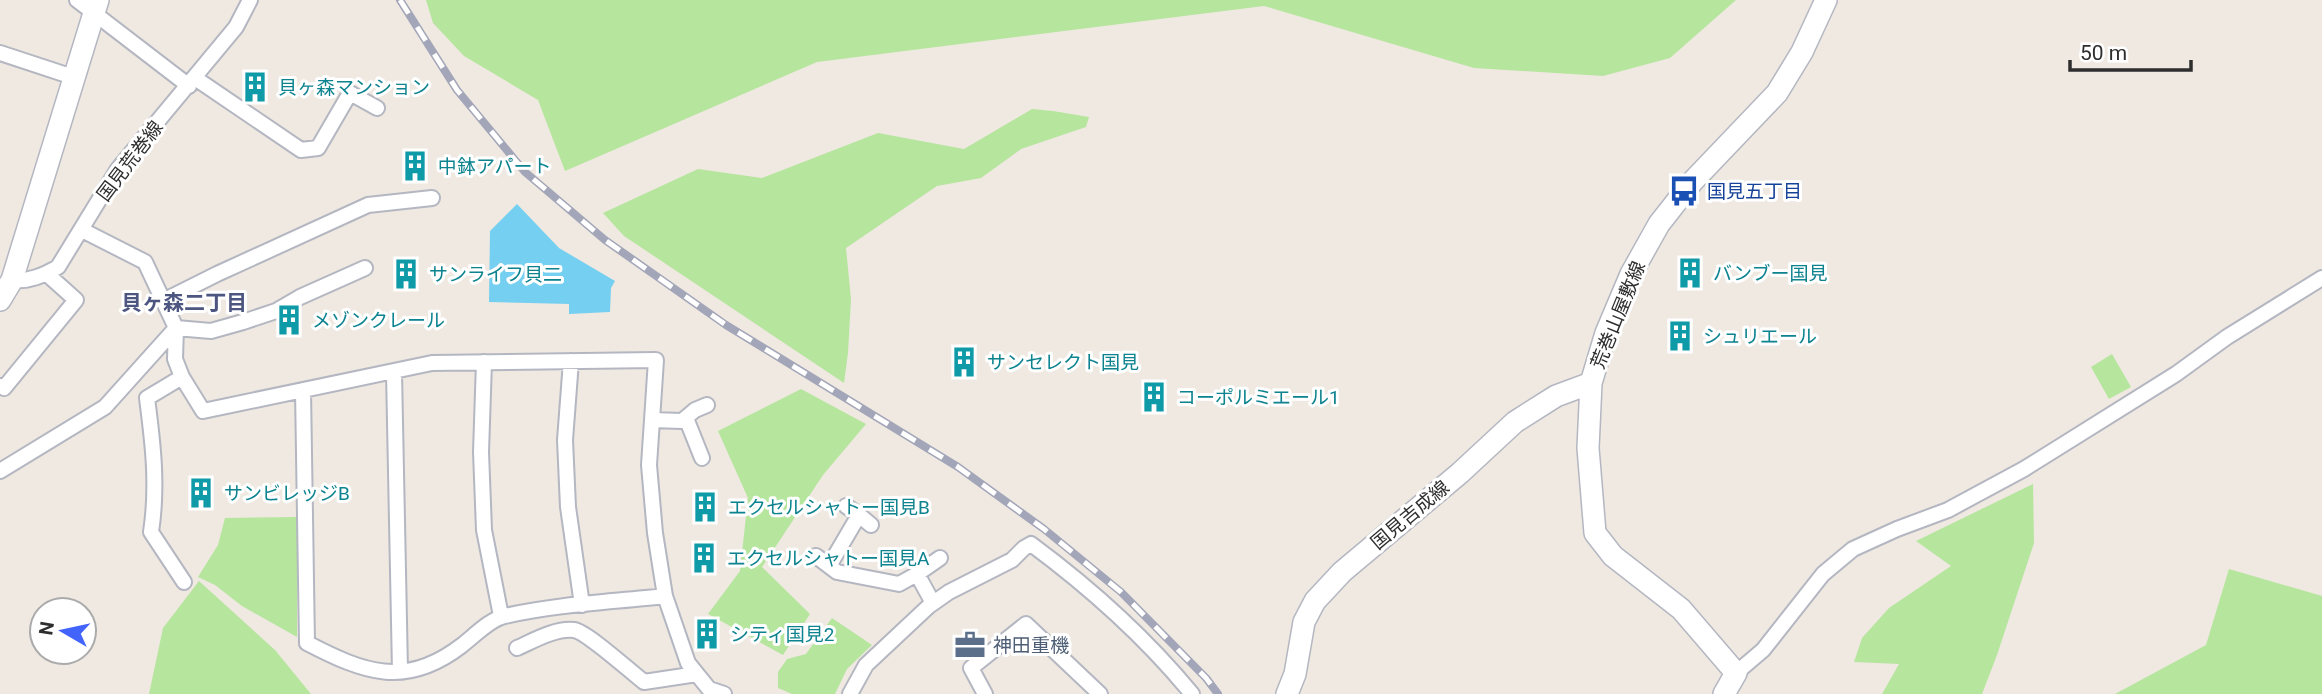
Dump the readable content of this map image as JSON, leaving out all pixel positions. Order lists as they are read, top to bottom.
{
  "streets": {
    "street": ["国見荒巻線", "荒巻山屋敷線", "国見吉成線"]
  },
  "crossings": [
    ["荒巻山屋敷線", "国見吉成線"]
  ],
  "districts": ["貝ヶ森二丁目"],
  "places": {
    "building": [
      "貝ヶ森マンション",
      "中鉢アパート",
      "バンブー国見",
      "サンライフ貝二",
      "メゾンクレール",
      "シュリエール",
      "サンセレクト国見",
      "コーポルミエール1",
      "サンビレッジB",
      "エクセルシャトー国見B",
      "エクセルシャトー国見A",
      "シティ国見2"
    ],
    "bus stop": ["国見五丁目"],
    "office": ["神田重機"]
  },
  "scale_bar": "50 m",
  "north": "left"
}
